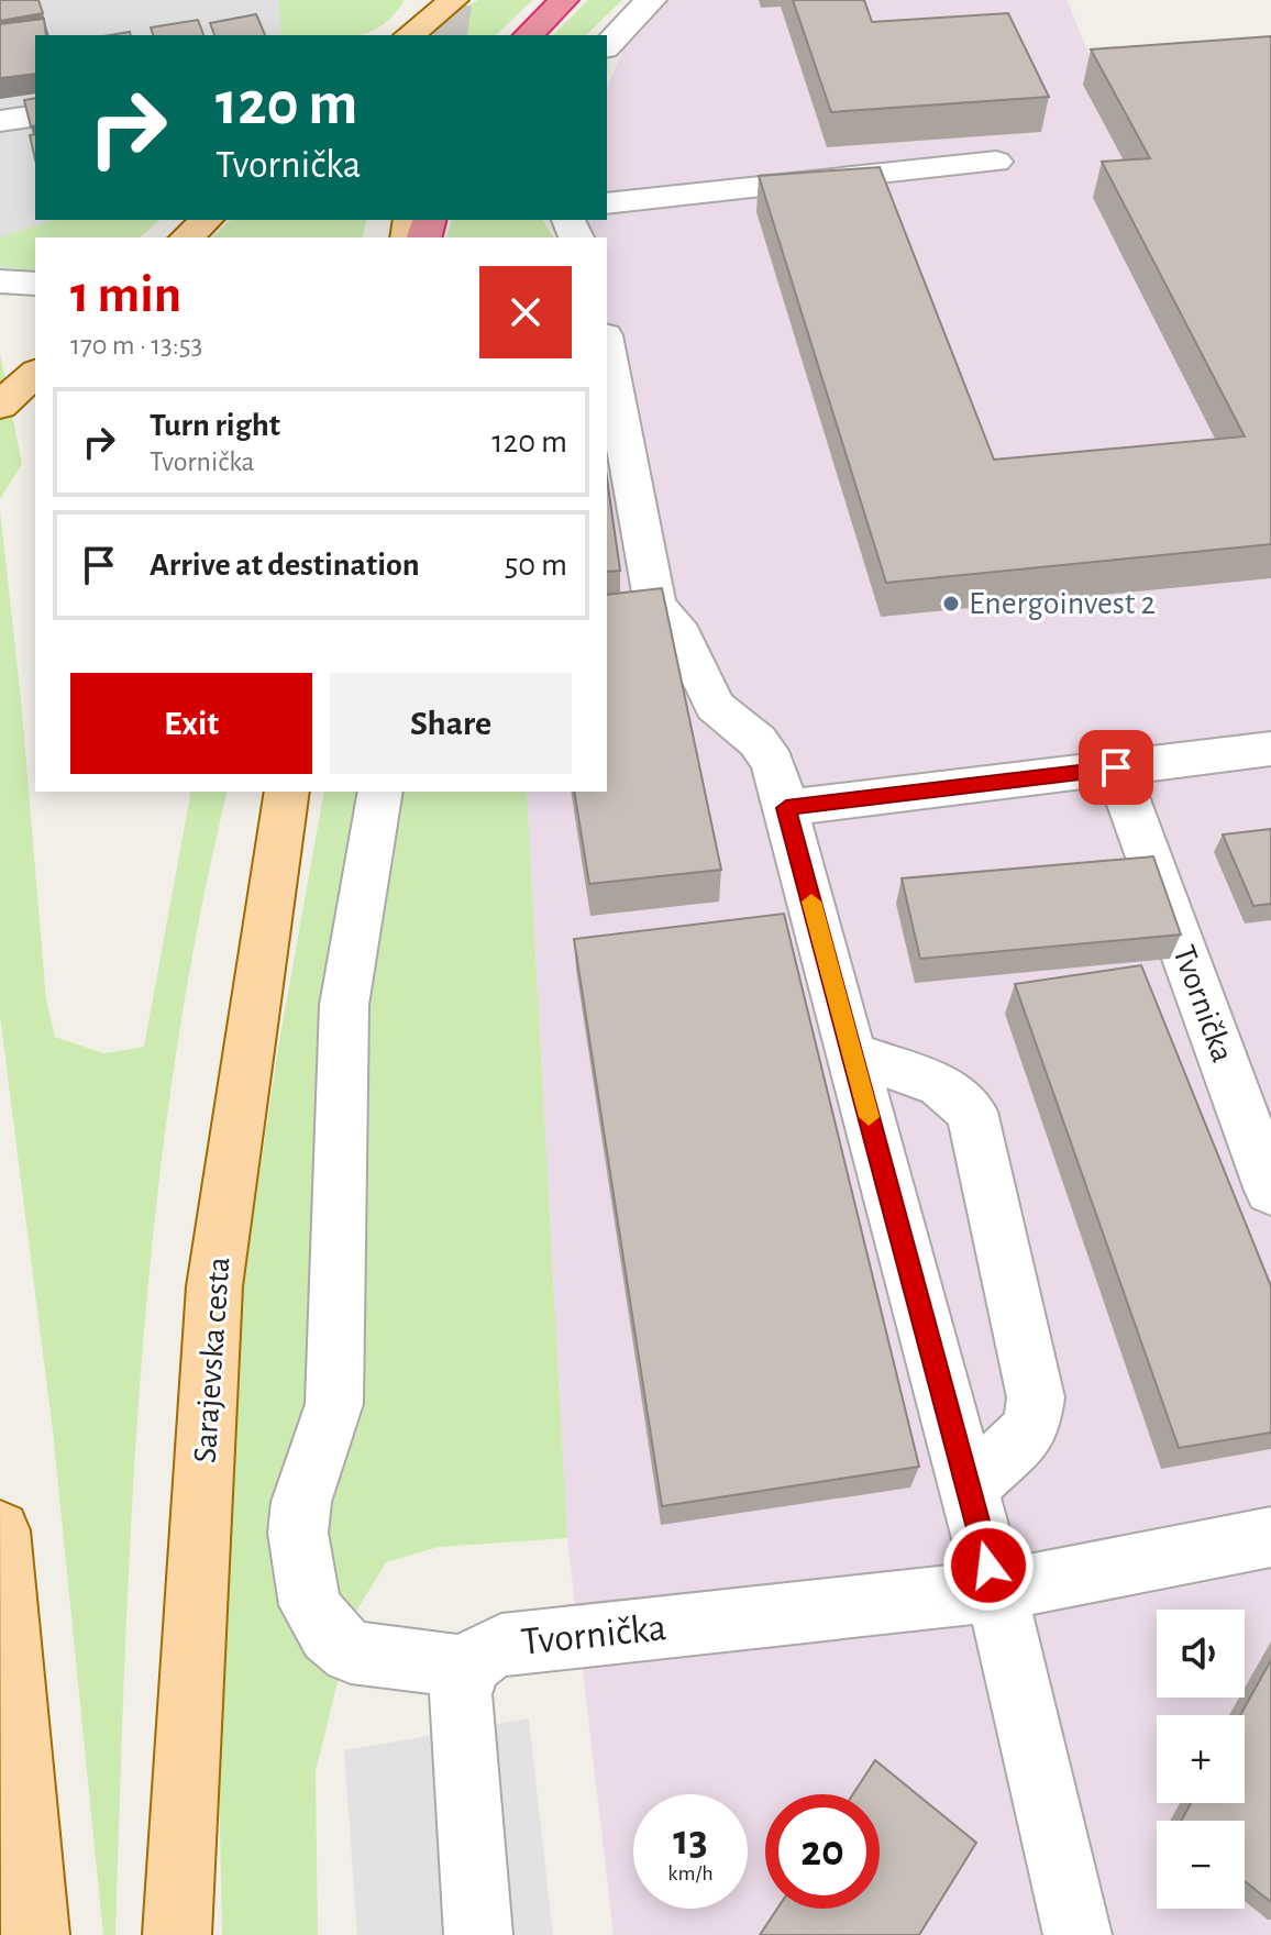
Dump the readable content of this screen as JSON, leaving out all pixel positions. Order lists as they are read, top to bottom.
{
  "streets": {
    "main road": ["Sarajevska cesta"],
    "lane": ["Tvornička"]
  },
  "places": ["Energoinvest 2"],
  "page": {
    "turn": ["120 m", "Tvornička"],
    "heading": ["1 min", "170 m · 13:53"],
    "list": [
      {
        "name": "Turn right",
        "note": "Tvornička",
        "value": "120 m"
      },
      {
        "name": "Arrive at destination",
        "value": "50 m"
      }
    ],
    "buttons": ["Exit", "Share"],
    "map_buttons": ["+", "−"],
    "speed": "13 km/h",
    "limit": "20"
  }
}
